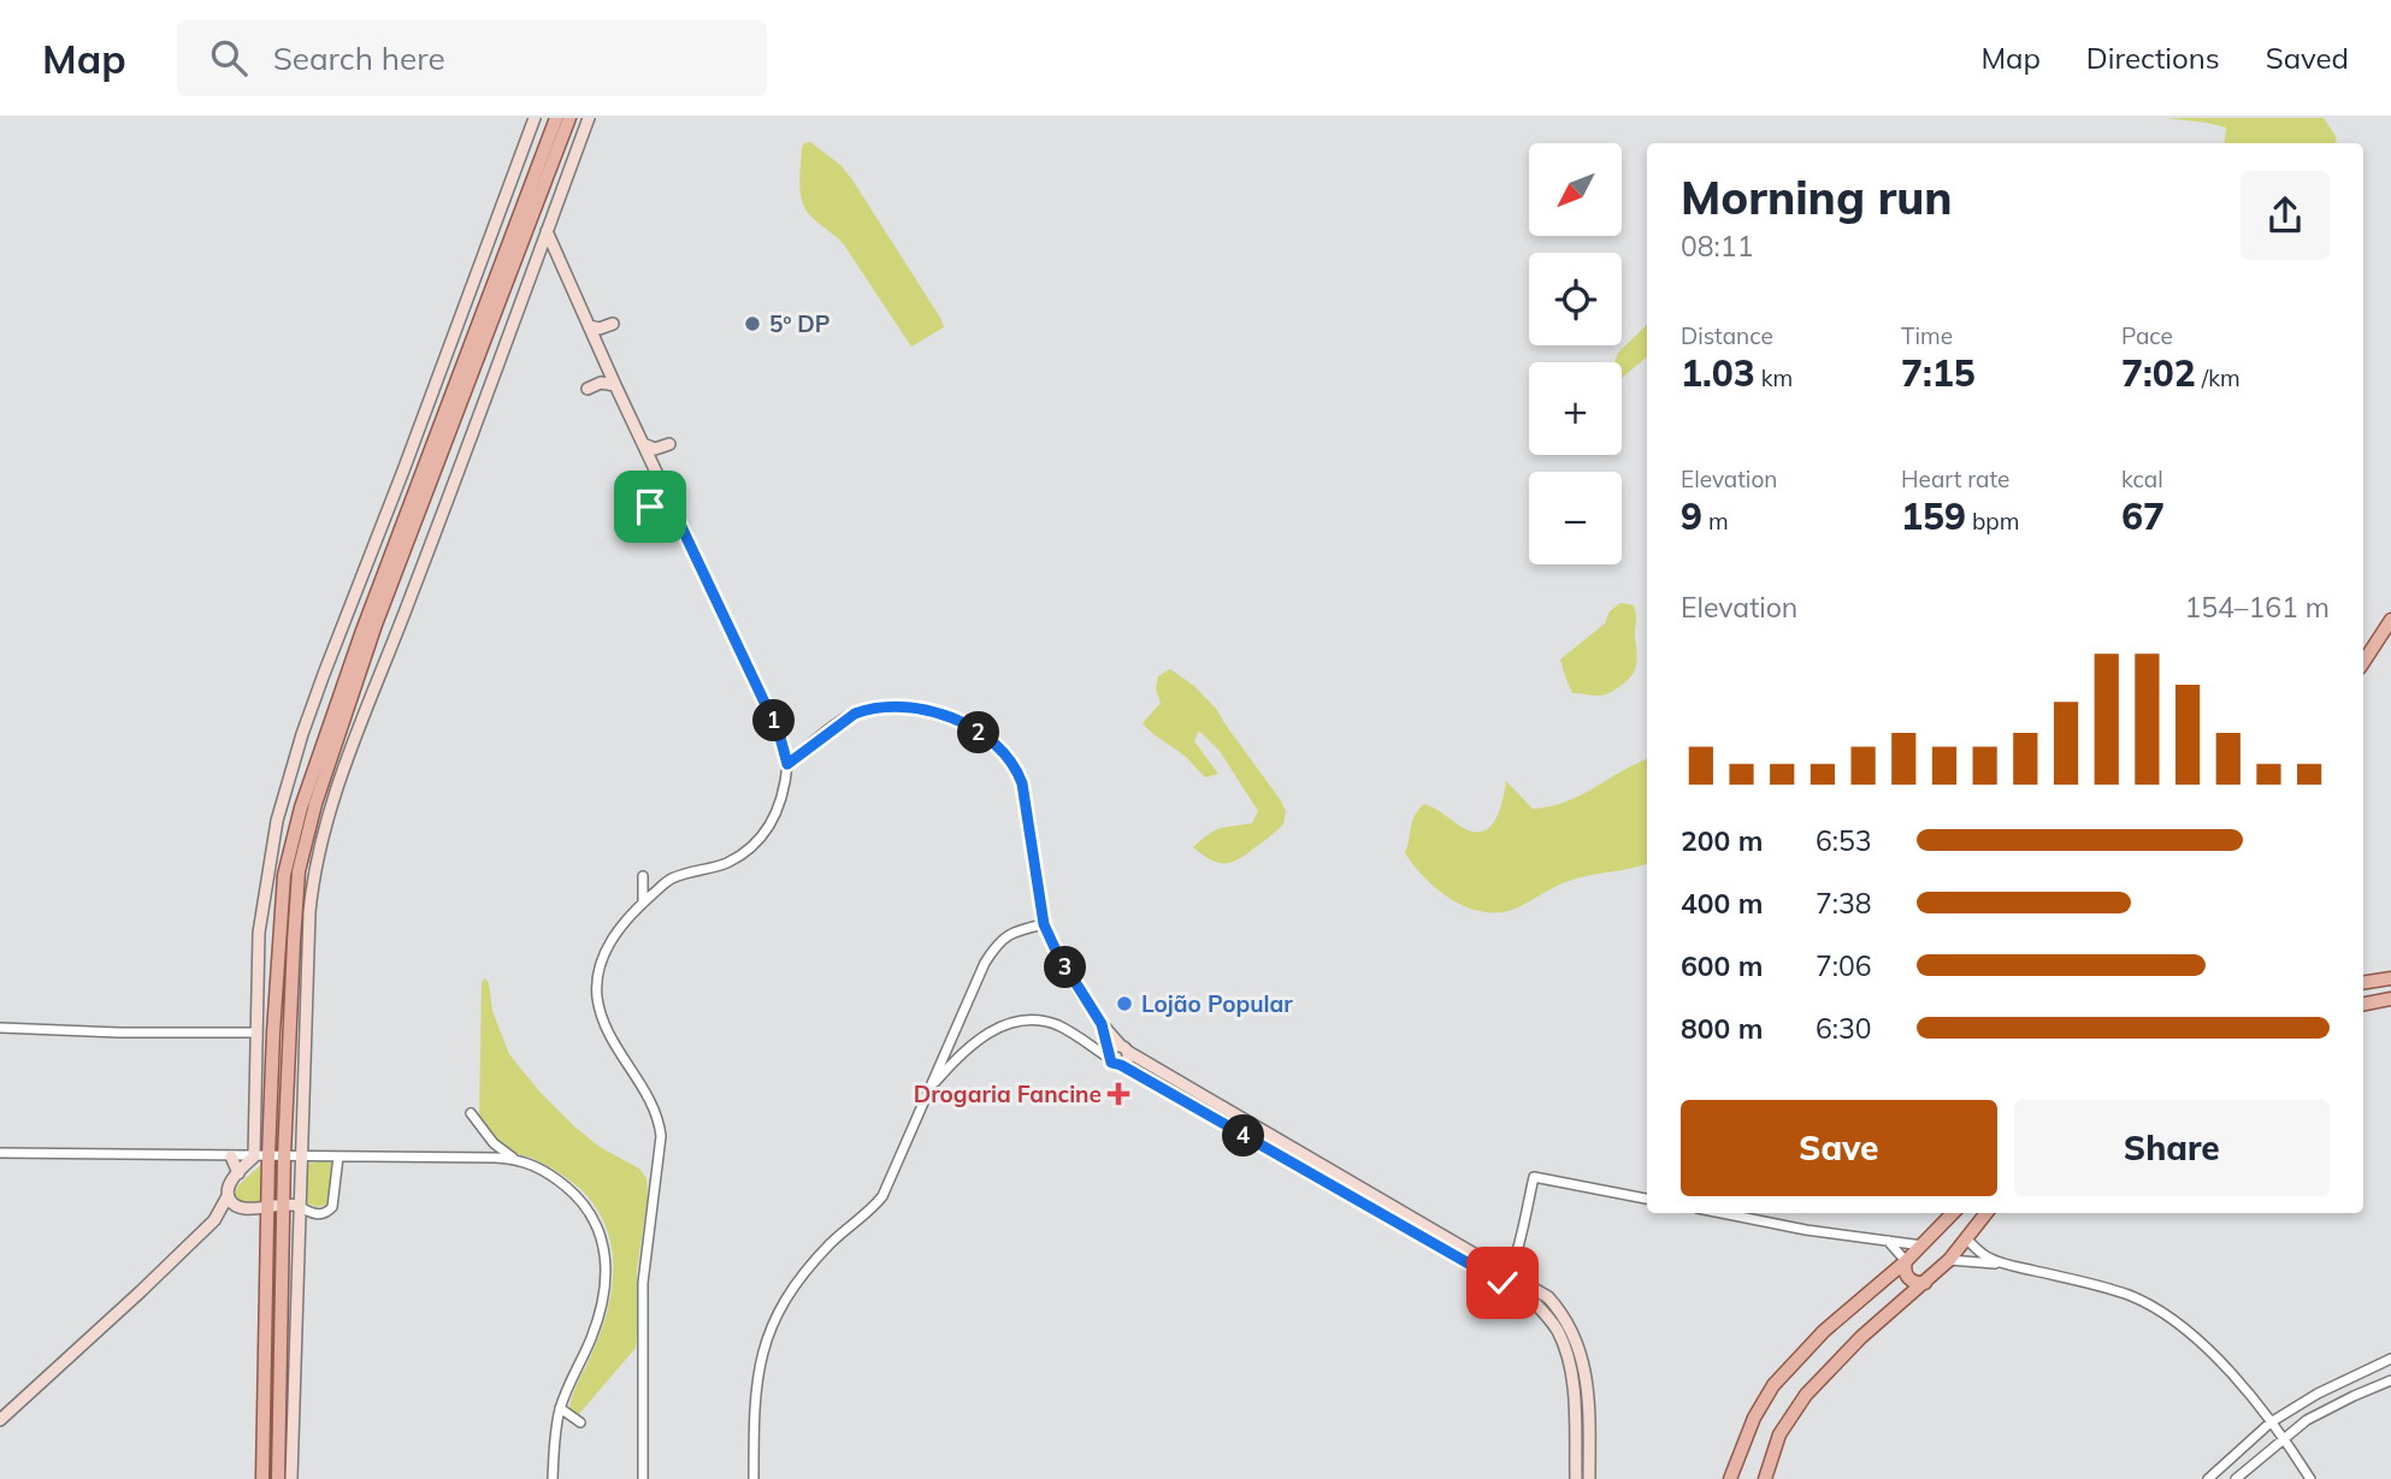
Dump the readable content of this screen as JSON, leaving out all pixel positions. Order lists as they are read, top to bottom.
{
  "places": {
    "other": ["5º DP", "Lojão Popular"],
    "health": ["Drogaria Fancine"]
  },
  "north": "bottom left",
  "page": {
    "header": "Map",
    "search": "Search here",
    "nav": ["Map", "Directions", "Saved"],
    "map_buttons": ["+", "−"],
    "heading": ["Morning run", "08:11"],
    "stats": [
      ["Distance", "1.03 km"],
      ["Time", "7:15"],
      ["Pace", "7:02 /km"],
      ["Elevation", "9 m"],
      ["Heart rate", "159 bpm"],
      ["kcal", "67"]
    ],
    "chart": ["Elevation", "154–161 m"],
    "pins": [
      "1",
      "2",
      "3",
      "4"
    ],
    "list": [
      {
        "name": "200 m",
        "note": "6:53"
      },
      {
        "name": "400 m",
        "note": "7:38"
      },
      {
        "name": "600 m",
        "note": "7:06"
      },
      {
        "name": "800 m",
        "note": "6:30"
      }
    ],
    "buttons": ["Save", "Share"]
  }
}
